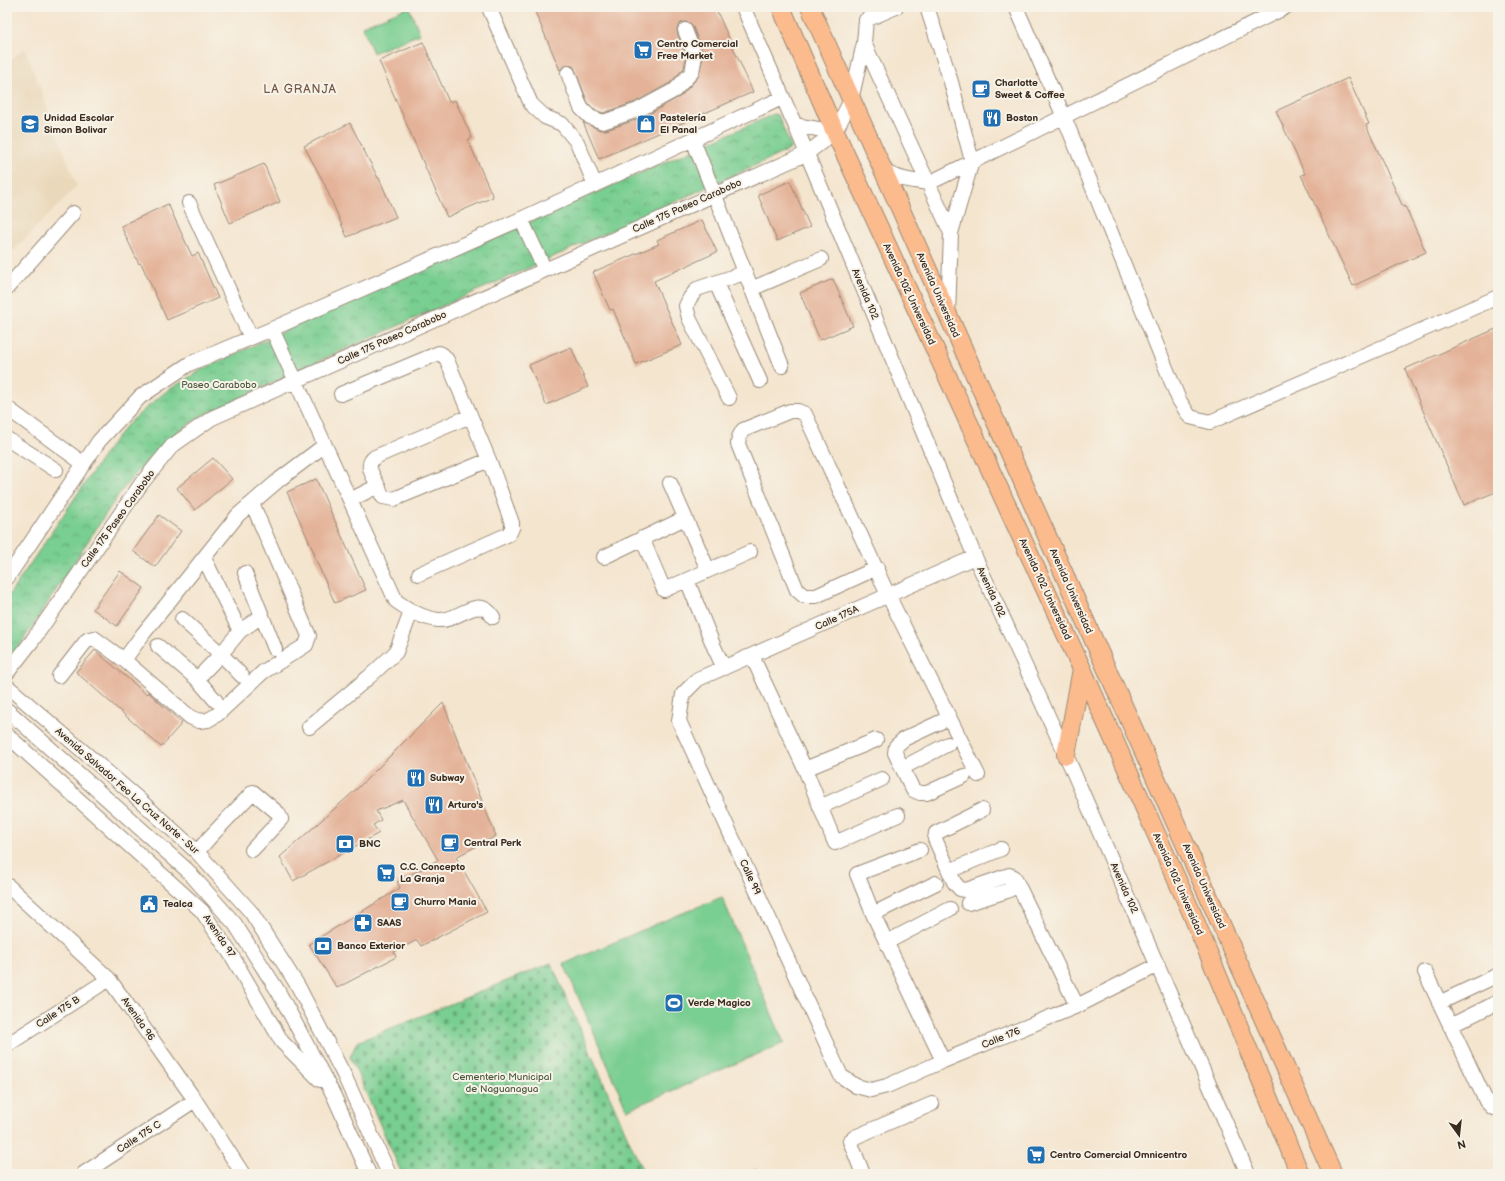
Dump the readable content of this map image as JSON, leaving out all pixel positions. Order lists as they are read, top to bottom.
{
  "streets": {
    "main road": ["Avenida 102 Universidad", "Avenida Universidad"],
    "street": [
      "Calle 175 Paseo Carabobo",
      "Avenida 102",
      "Calle 175A",
      "Avenida Salvador Feo La Cruz Norte - Sur",
      "Calle 99",
      "Avenida 97",
      "Calle 175 B",
      "Avenida 96",
      "Calle 176",
      "Calle 175 C"
    ]
  },
  "crossings": [
    ["Calle 175 Paseo Carabobo", "Avenida 102"],
    ["Calle 175 Paseo Carabobo", "Avenida 102 Universidad"],
    ["Calle 175 Paseo Carabobo", "Avenida Universidad"],
    ["Avenida 102", "Calle 175A"],
    ["Avenida 102", "Calle 176"],
    ["Calle 175A", "Calle 99"],
    ["Avenida Salvador Feo La Cruz Norte - Sur", "Avenida 97"],
    ["Calle 99", "Calle 176"],
    ["Calle 175 B", "Avenida 96"],
    ["Avenida 96", "Calle 175 C"]
  ],
  "districts": ["LA GRANJA"],
  "parks": ["Paseo Carabobo", "Cementerio Municipal de Naguanagua"],
  "places": {
    "supermarket": ["Centro Comercial Free Market", "C.C. Concepto La Granja", "Centro Comercial Omnicentro"],
    "cafe": ["Charlotte Sweet & Coffee", "Central Perk", "Churro Mania"],
    "restaurant": ["Boston", "Subway", "Arturo's"],
    "school or university": ["Unidad Escolar Simon Bolivar"],
    "shop": ["Pastelería El Panal"],
    "bank": ["BNC", "Banco Exterior"],
    "public building": ["Tealca"],
    "pharmacy": ["SAAS"],
    "sports": ["Verde Magico"]
  },
  "north": "bottom"
}
